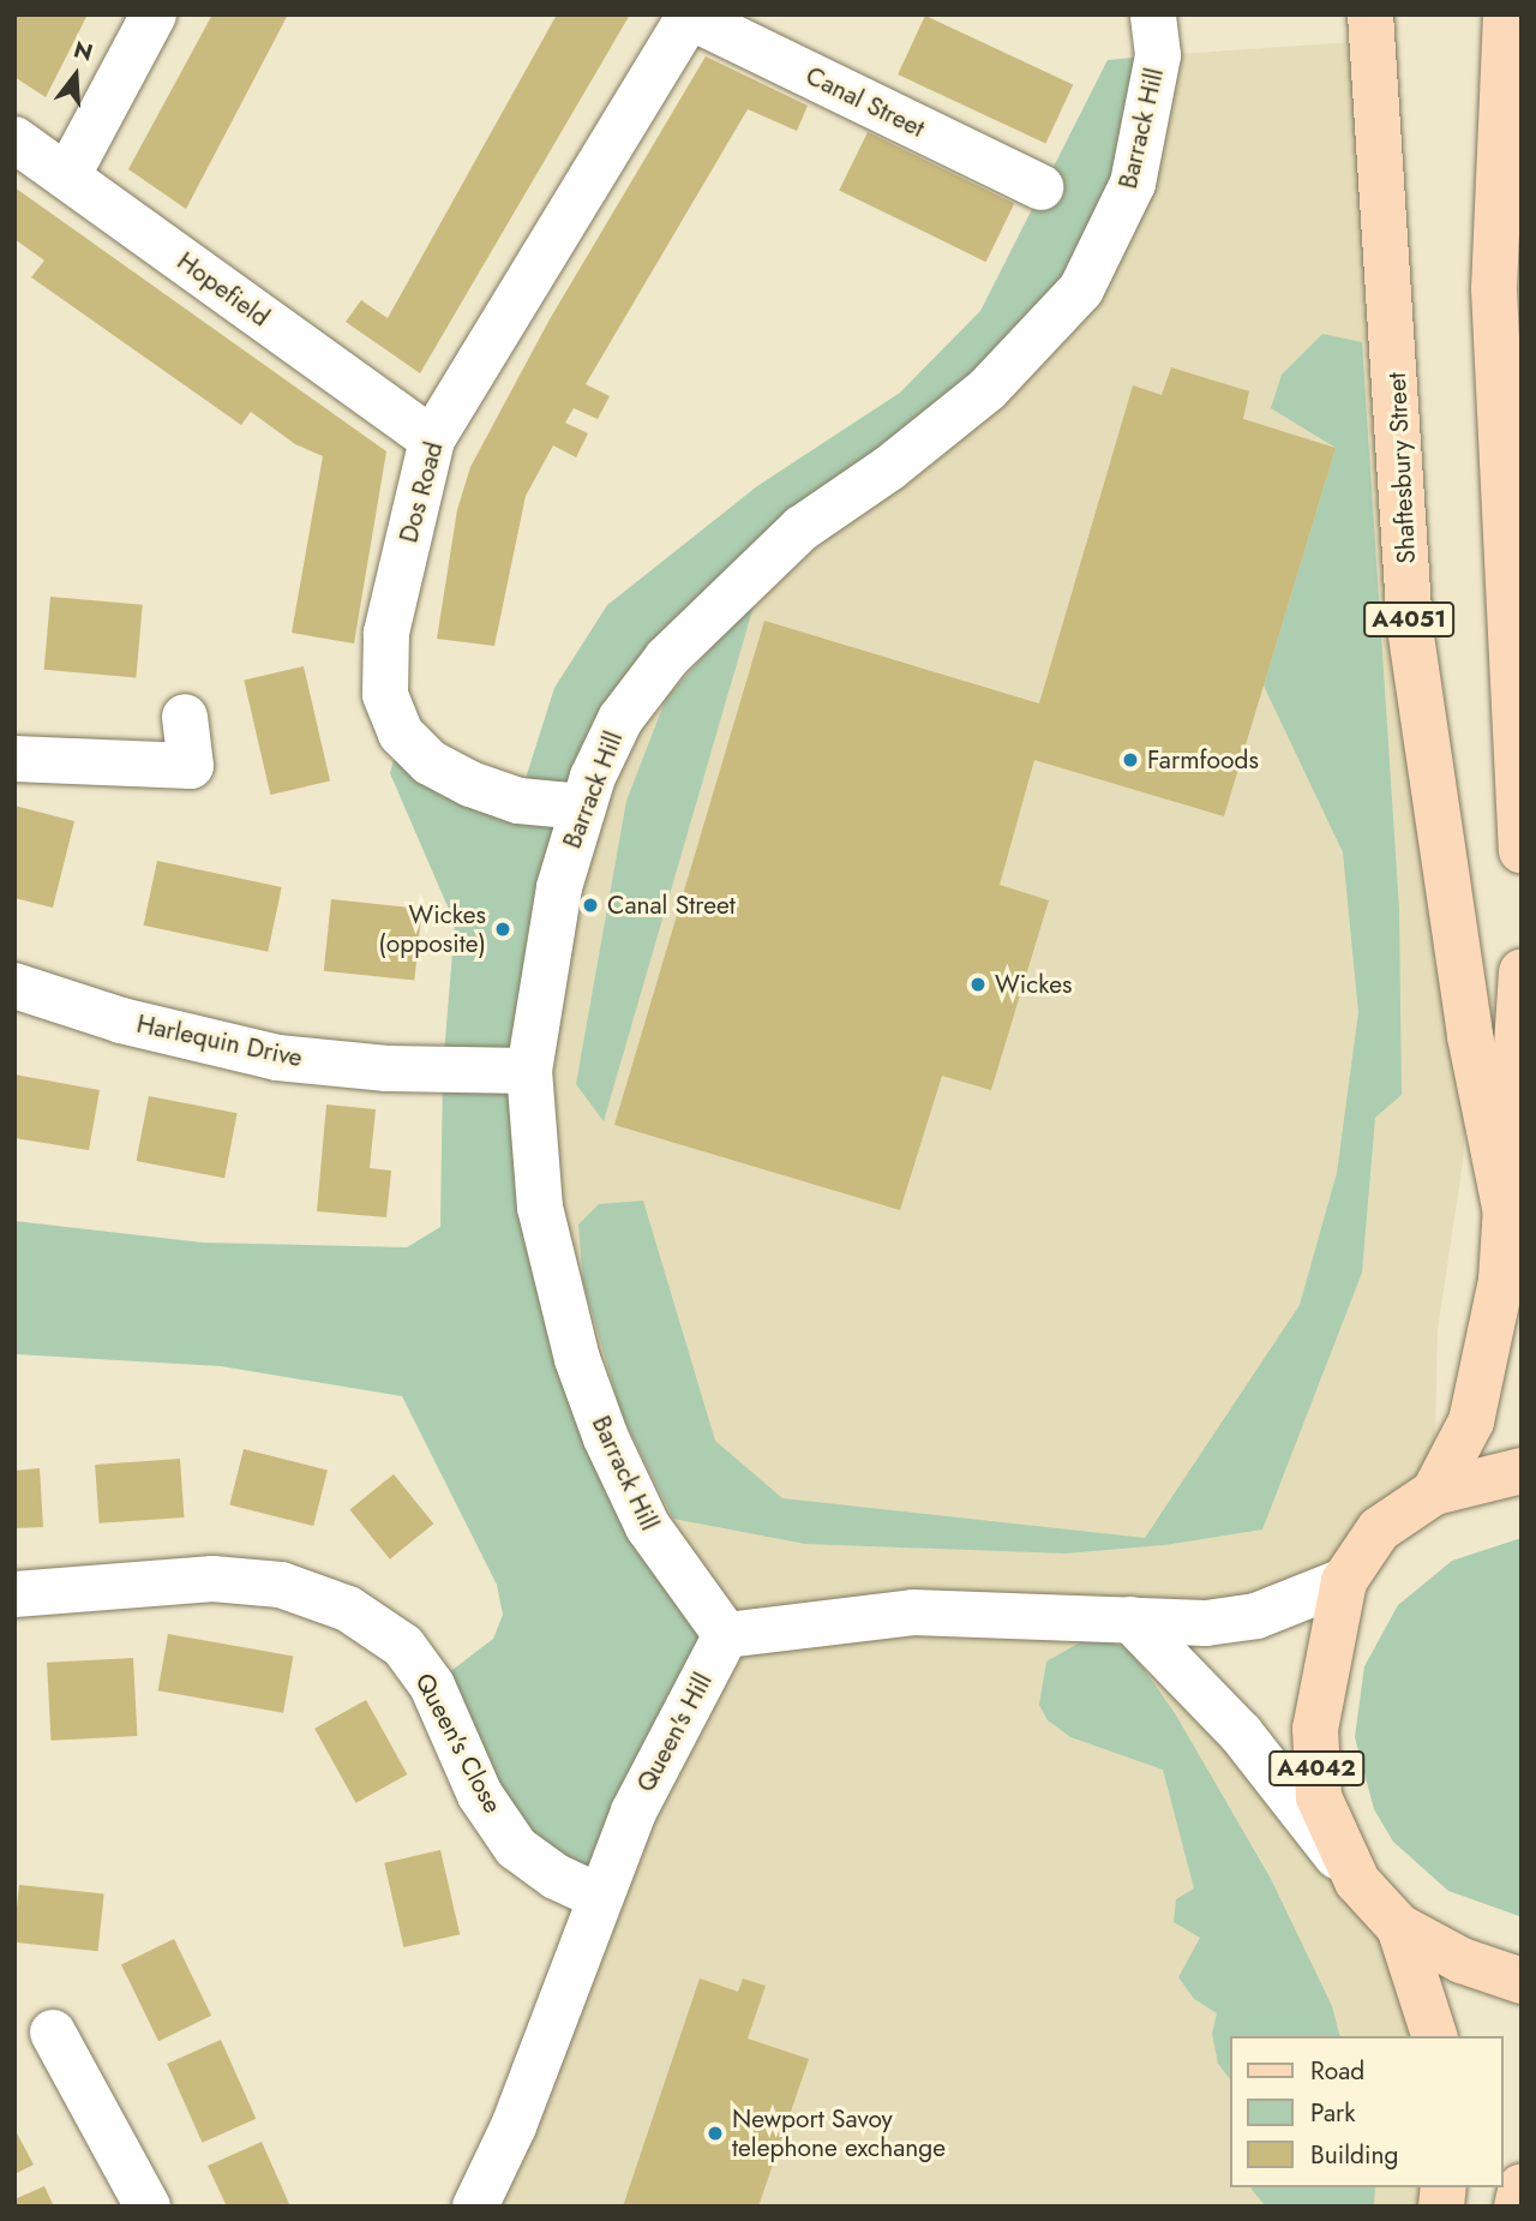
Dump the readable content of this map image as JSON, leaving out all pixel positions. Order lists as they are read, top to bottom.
{
  "streets": {
    "main road": ["Shaftesbury Street", "A4051", "A4042"],
    "street": [
      "Canal Street",
      "Barrack Hill",
      "Hopefield",
      "Dos Road",
      "Harlequin Drive",
      "Queen's Hill",
      "Queen's Close"
    ]
  },
  "crossings": [
    ["Canal Street", "Dos Road"],
    ["Barrack Hill", "Dos Road"],
    ["Barrack Hill", "Harlequin Drive"],
    ["Barrack Hill", "Queen's Hill"],
    ["Hopefield", "Dos Road"],
    ["Shaftesbury Street", "A4042"],
    ["Queen's Hill", "Queen's Close"]
  ],
  "places": [
    "Farmfoods",
    "Canal Street",
    "Wickes (opposite)",
    "Wickes",
    "Newport Savoy telephone exchange"
  ],
  "legend": ["Road", "Park", "Building"],
  "north": "top"
}
